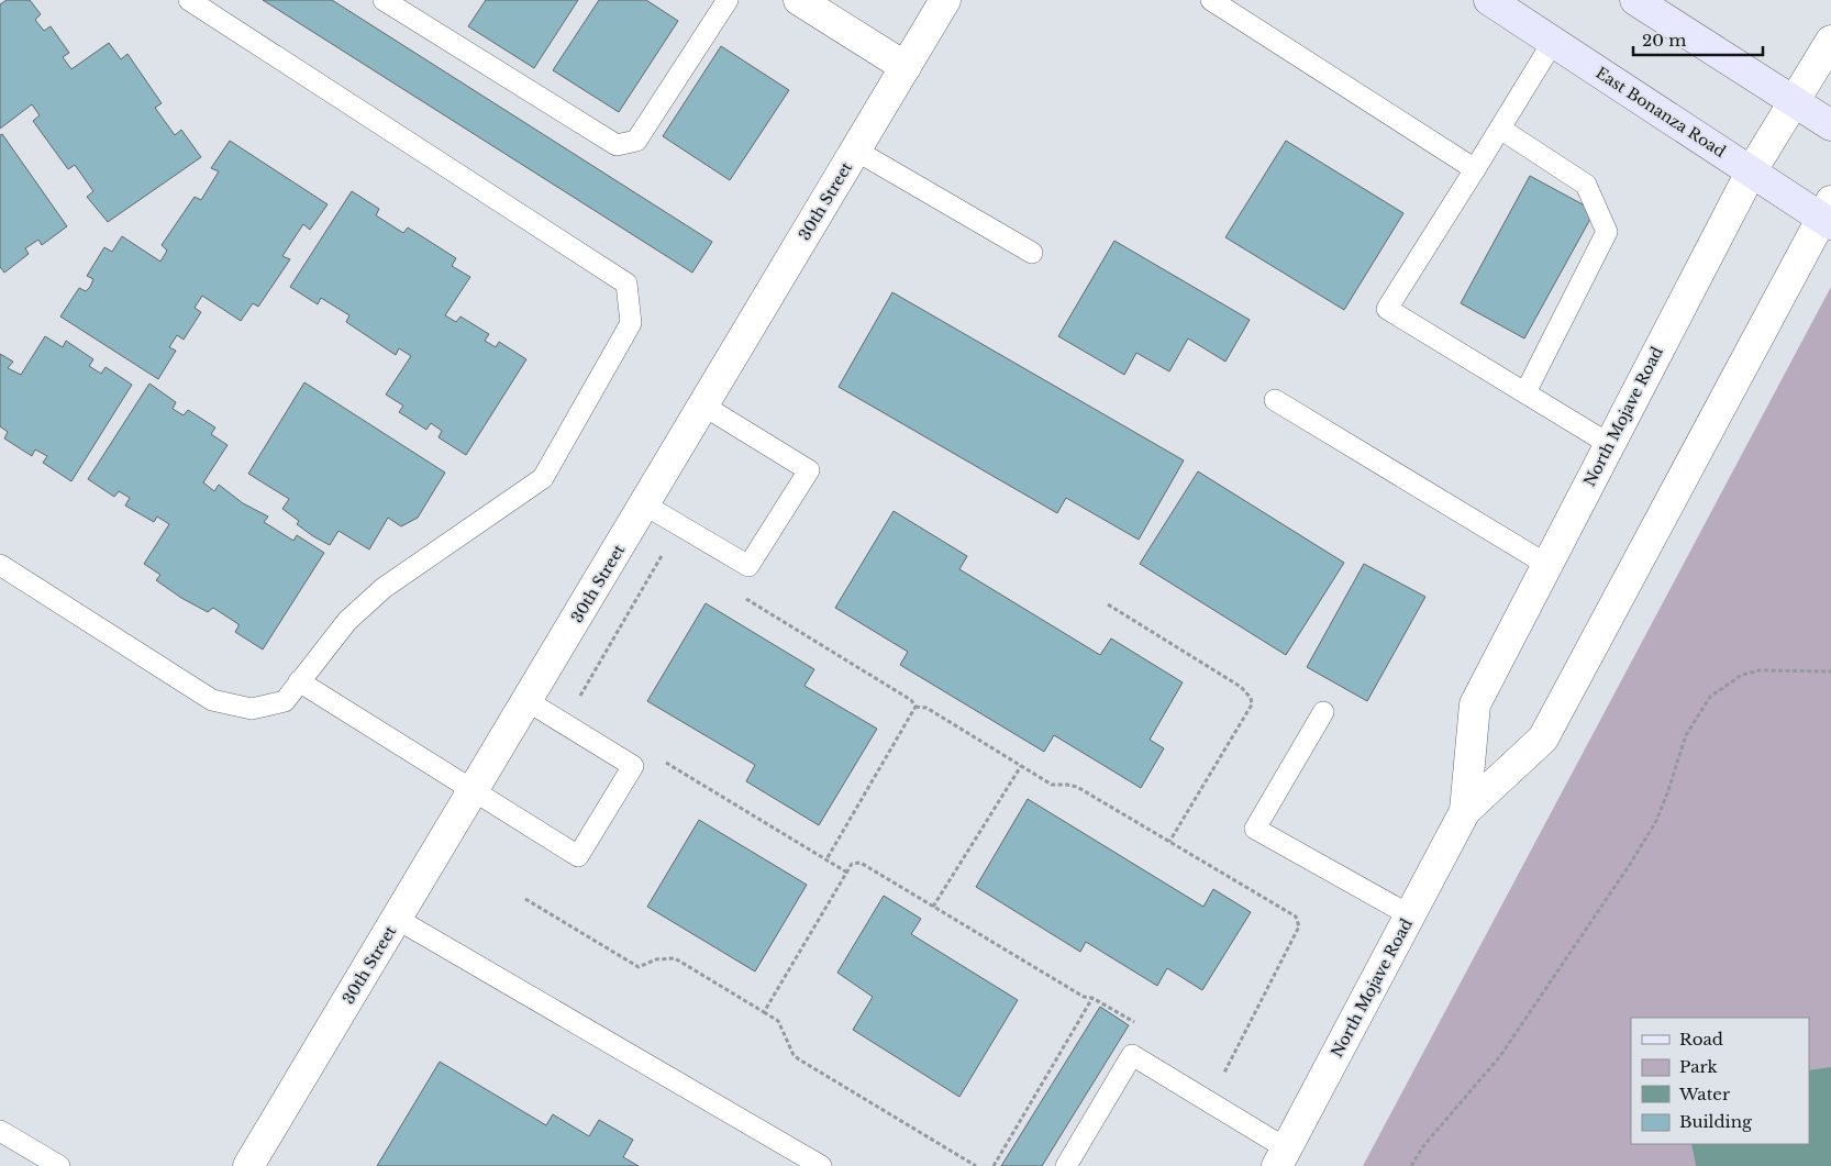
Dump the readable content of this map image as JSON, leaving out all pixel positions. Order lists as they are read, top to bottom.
{
  "streets": {
    "main road": ["East Bonanza Road"],
    "street": ["30th Street", "North Mojave Road"]
  },
  "crossings": [
    ["East Bonanza Road", "North Mojave Road"]
  ],
  "legend": [
    "Road",
    "Park",
    "Water",
    "Building"
  ],
  "scale_bar": "20 m"
}
